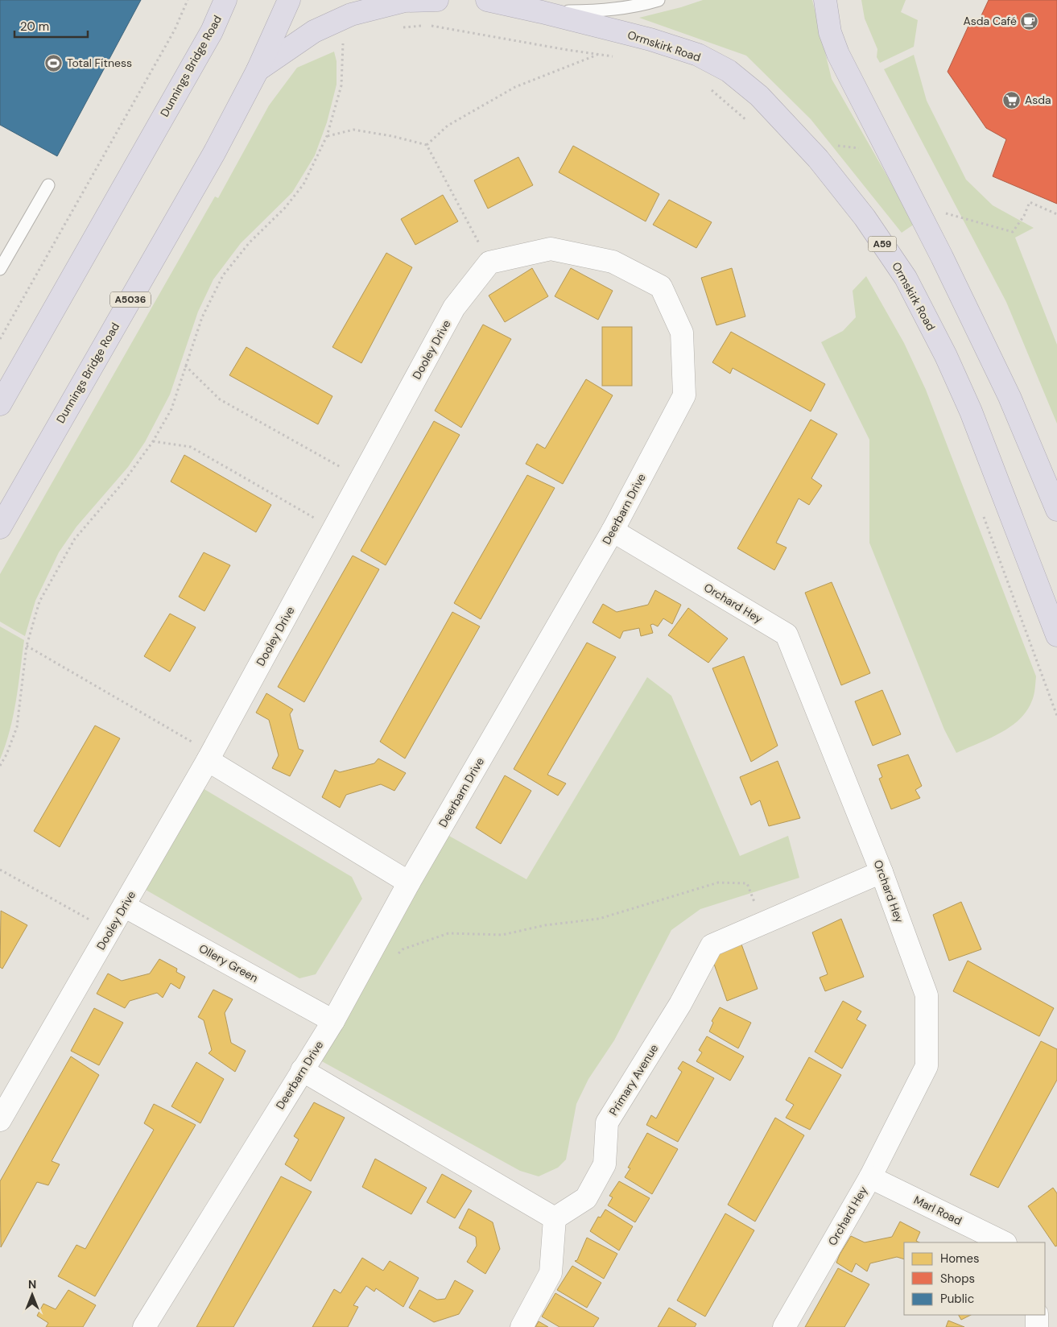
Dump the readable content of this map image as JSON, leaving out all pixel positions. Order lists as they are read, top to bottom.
{
  "streets": {
    "highway": [
      "Ormskirk Road",
      "Dunnings Bridge Road",
      "A59",
      "A5036"
    ],
    "street": [
      "Dooley Drive",
      "Deerbarn Drive",
      "Orchard Hey",
      "Ollery Green",
      "Primary Avenue",
      "Marl Road"
    ]
  },
  "crossings": [
    ["Ormskirk Road", "A59"],
    ["Dunnings Bridge Road", "A5036"],
    ["Dooley Drive", "Deerbarn Drive"],
    ["Dooley Drive", "Ollery Green"],
    ["Deerbarn Drive", "Orchard Hey"],
    ["Deerbarn Drive", "Ollery Green"],
    ["Orchard Hey", "Primary Avenue"],
    ["Orchard Hey", "Marl Road"]
  ],
  "places": {
    "cafe": ["Asda Café"],
    "sports": ["Total Fitness"],
    "supermarket": ["Asda"]
  },
  "legend": ["Homes", "Shops", "Public"],
  "scale_bar": "20 m",
  "north": "top"
}
